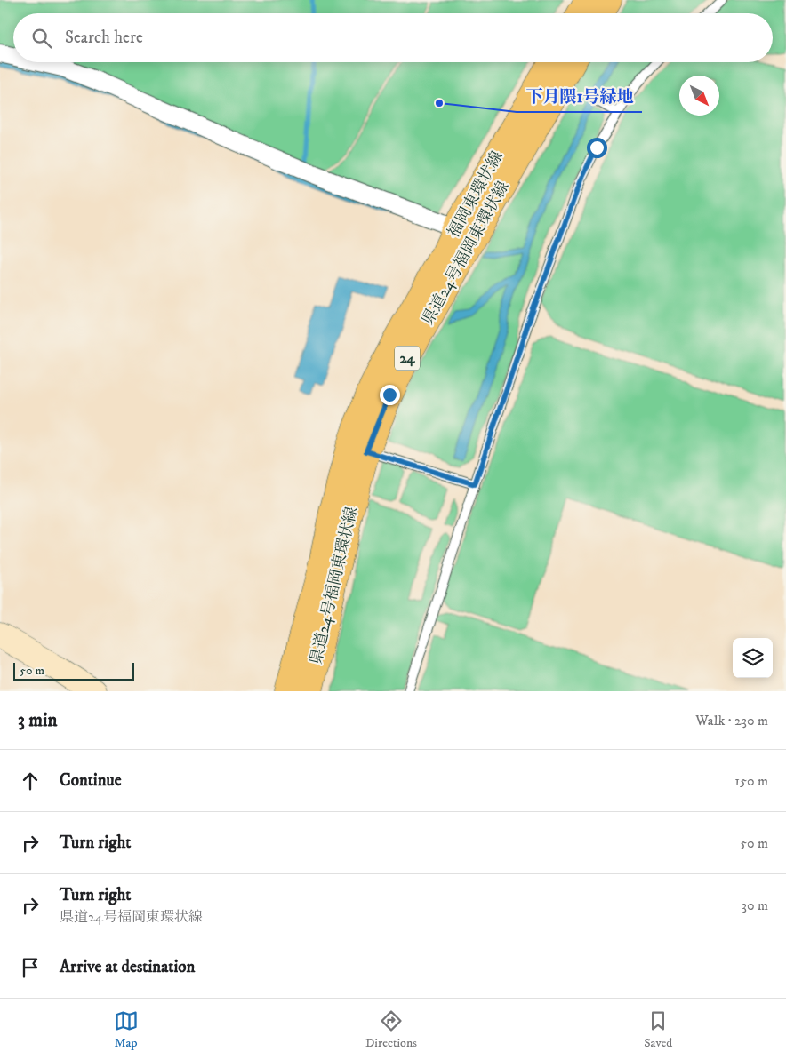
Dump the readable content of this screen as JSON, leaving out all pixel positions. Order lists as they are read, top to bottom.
{
  "streets": {
    "main road": ["福岡東環状線", "県道24号福岡東環状線", "24"]
  },
  "places": ["下月隈1号緑地"],
  "scale_bar": "50 m",
  "north": "bottom right",
  "page": {
    "search": "Search here",
    "scale": "50 m",
    "heading": ["3 min", "Walk · 230 m"],
    "list": [
      ["Continue", "150 m"],
      ["Turn right", "50 m"],
      ["Turn right", "県道24号福岡東環状線", "30 m"],
      "Arrive at destination"
    ],
    "nav": ["Map", "Directions", "Saved"]
  }
}
